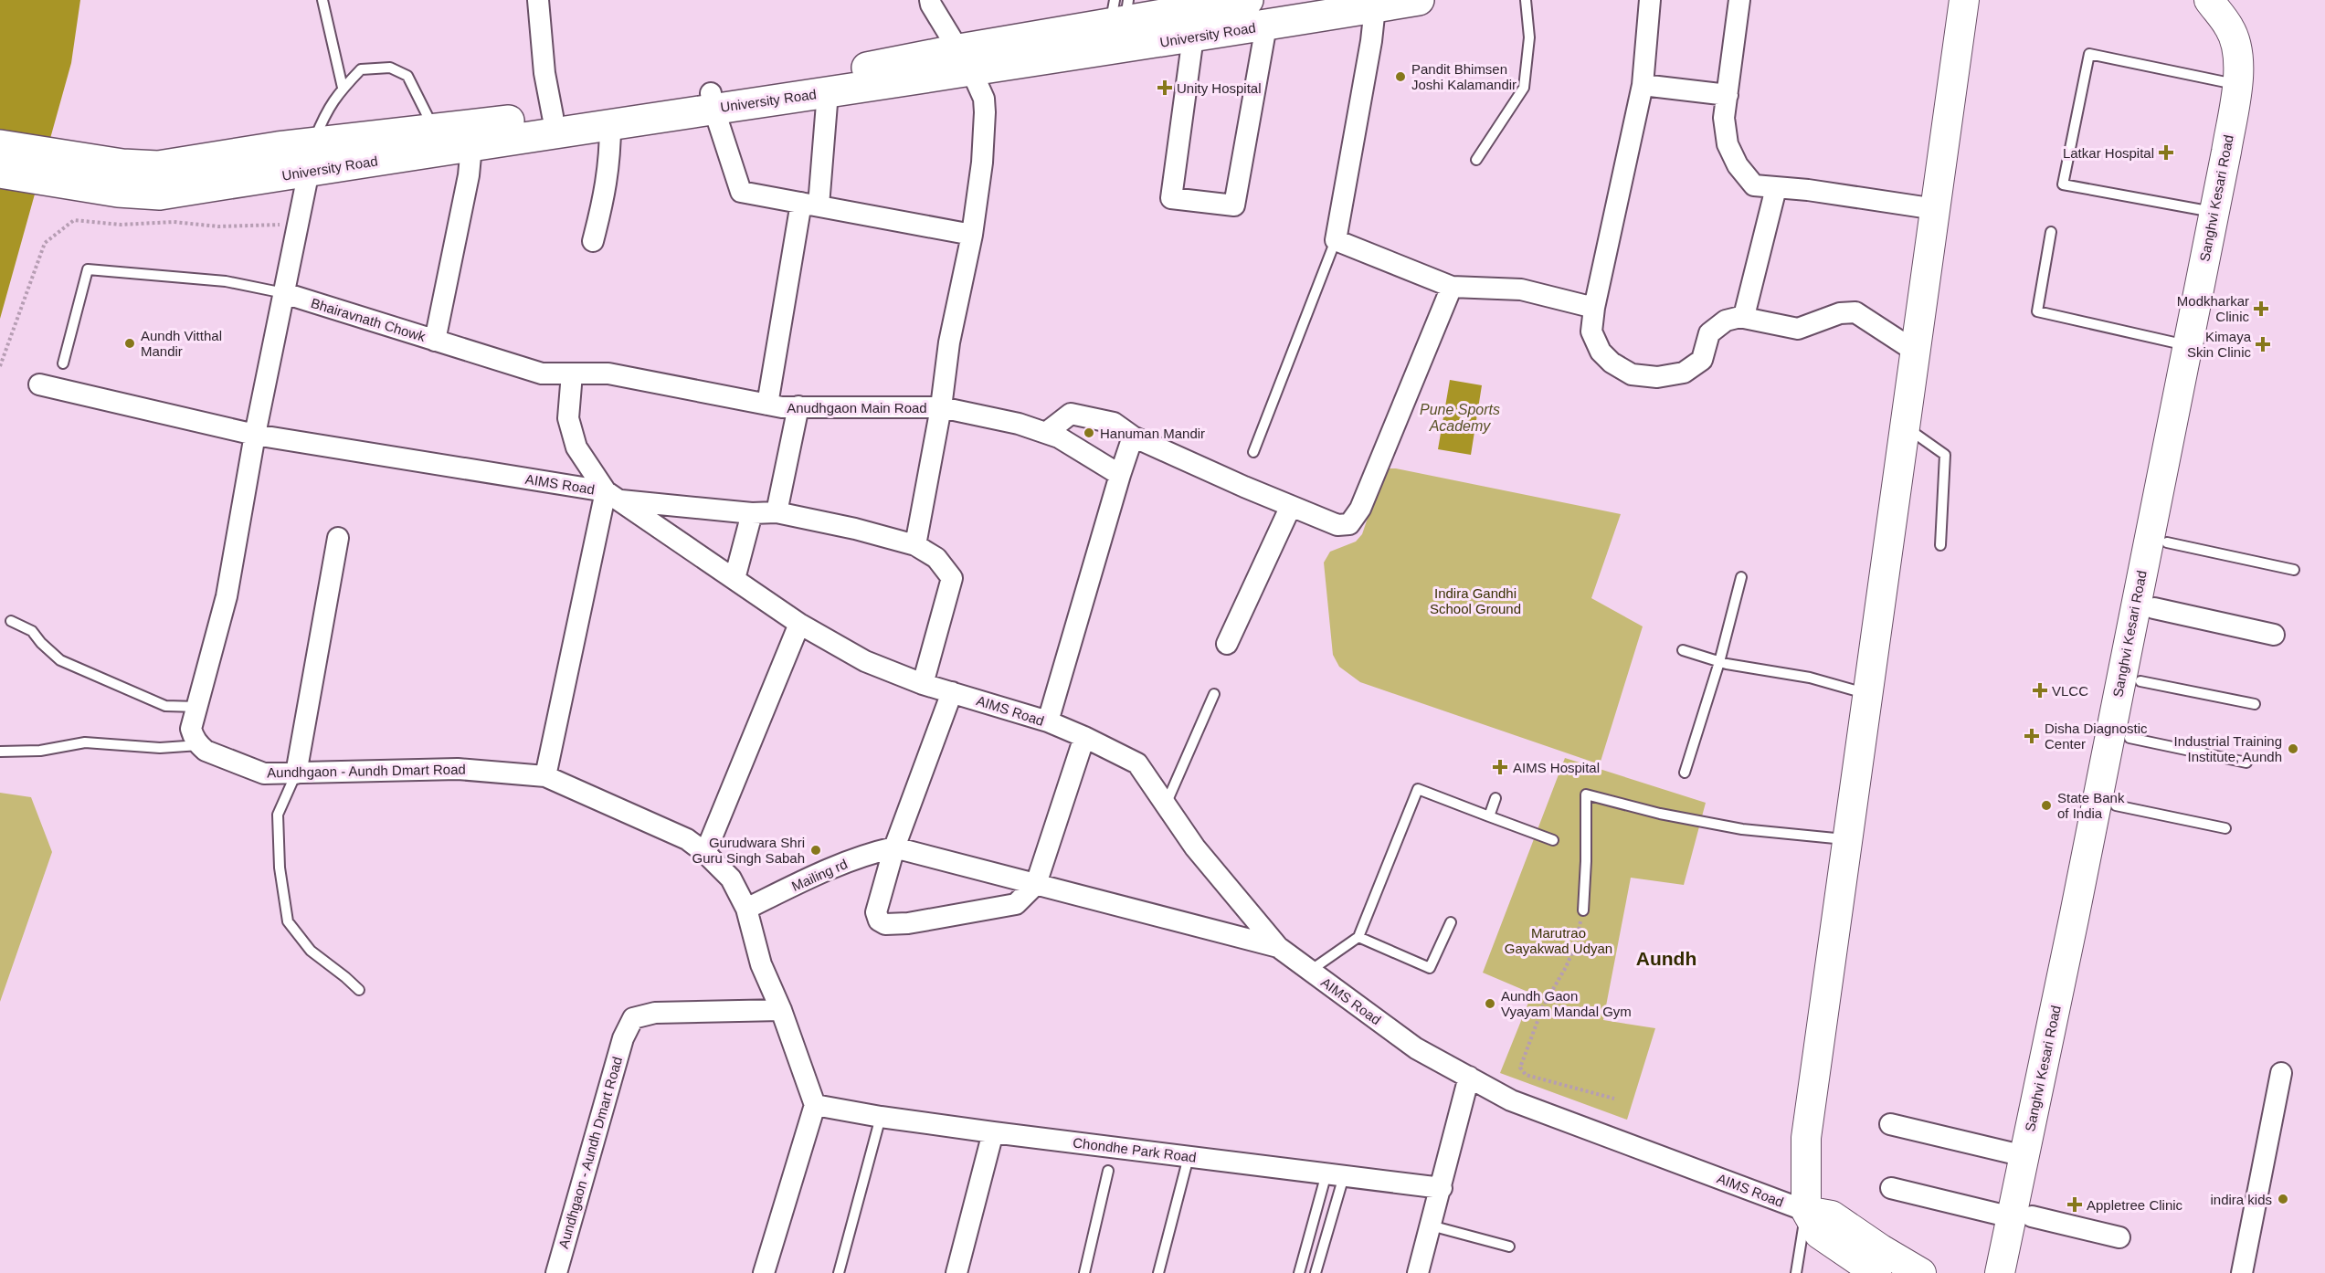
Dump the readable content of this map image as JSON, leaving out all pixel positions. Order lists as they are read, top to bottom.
{
  "streets": {
    "main road": ["University Road", "Sanghvi Kesari Road", "AIMS Road"],
    "street": [
      "Bhairavnath Chowk",
      "Anudhgaon Main Road",
      "Aundhgaon - Aundh Dmart Road",
      "Mailing rd",
      "Chondhe Park Road"
    ]
  },
  "crossings": [
    ["University Road", "Anudhgaon Main Road"],
    ["Bhairavnath Chowk", "Anudhgaon Main Road"],
    ["Aundhgaon - Aundh Dmart Road", "Mailing rd"]
  ],
  "districts": ["Aundh"],
  "water": ["Pune Sports Academy"],
  "parks": ["Indira Gandhi School Ground", "Marutrao Gayakwad Udyan"],
  "places": {
    "other": [
      "Pandit Bhimsen Joshi Kalamandir",
      "Aundh Vitthal Mandir",
      "Hanuman Mandir",
      "Industrial Training Institute, Aundh",
      "State Bank of India",
      "Gurudwara Shri Guru Singh Sabah",
      "Aundh Gaon Vyayam Mandal Gym",
      "indira kids"
    ],
    "health": [
      "Unity Hospital",
      "Latkar Hospital",
      "Modkharkar Clinic",
      "Kimaya Skin Clinic",
      "VLCC",
      "Disha Diagnostic Center",
      "AIMS Hospital",
      "Appletree Clinic"
    ]
  }
}
